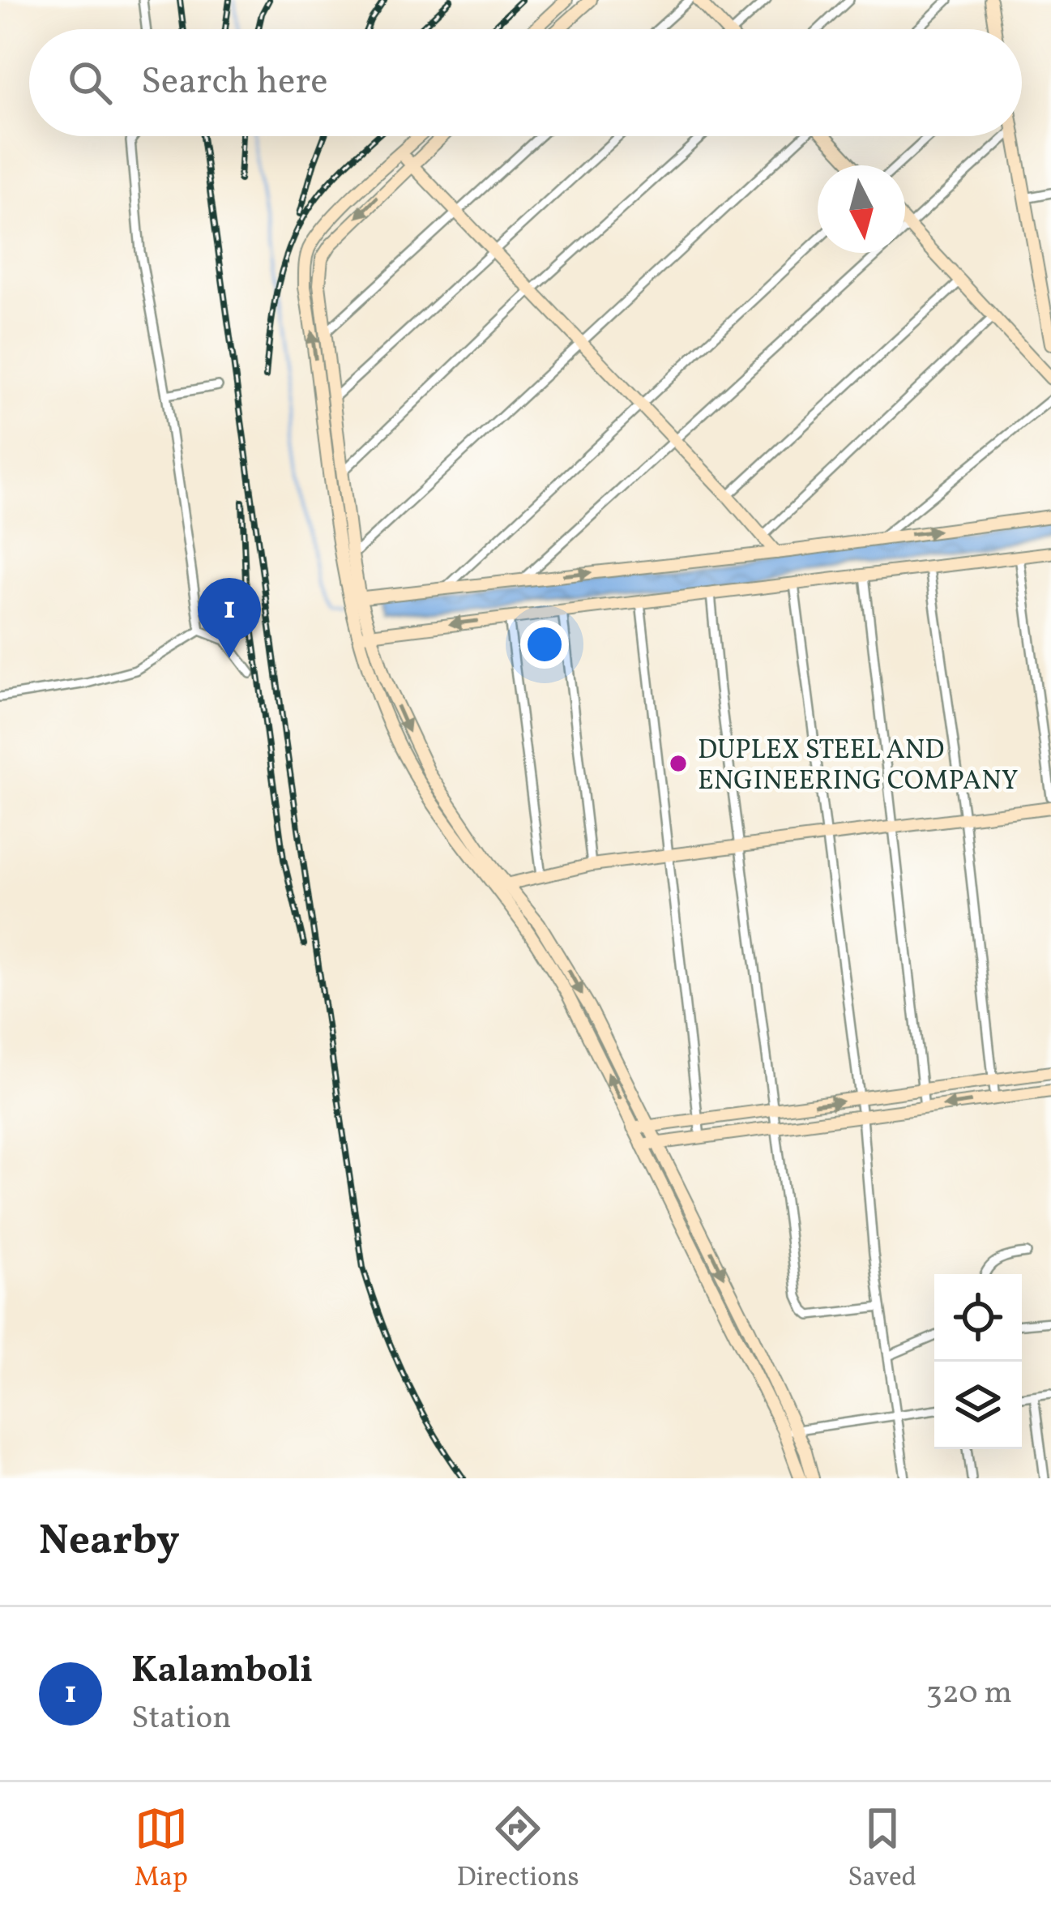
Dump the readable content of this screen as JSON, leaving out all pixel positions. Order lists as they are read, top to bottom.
{
  "places": ["DUPLEX STEEL AND ENGINEERING COMPANY"],
  "north": "bottom",
  "page": {
    "search": "Search here",
    "pins": "1",
    "heading": "Nearby",
    "list": [
      {
        "mark": "1",
        "name": "Kalamboli",
        "note": "Station",
        "value": "320 m"
      }
    ],
    "nav": ["Map", "Directions", "Saved"]
  }
}
